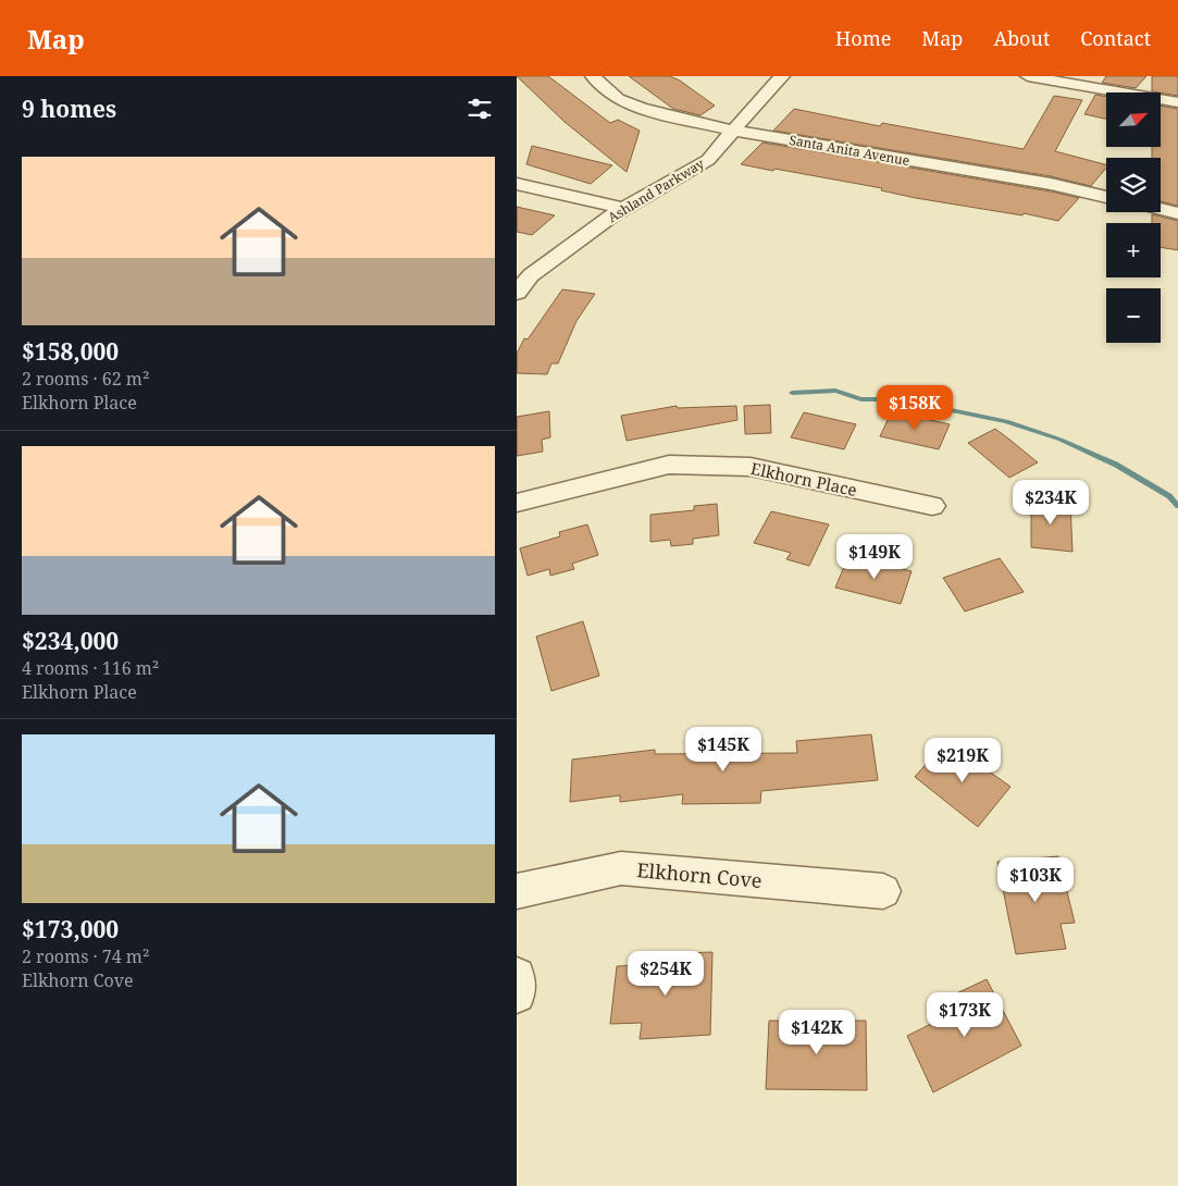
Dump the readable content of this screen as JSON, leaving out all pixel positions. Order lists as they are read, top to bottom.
{
  "streets": {
    "street": [
      "Santa Anita Avenue",
      "Ashland Parkway",
      "Elkhorn Place",
      "Elkhorn Cove"
    ]
  },
  "crossings": [
    ["Santa Anita Avenue", "Ashland Parkway"]
  ],
  "north": "top right",
  "page": {
    "header": "Map",
    "nav": [
      "Home",
      "Map",
      "About",
      "Contact"
    ],
    "heading": "9 homes",
    "map_buttons": ["+", "−"],
    "list": [
      {
        "name": "$158,000",
        "note": "2 rooms · 62 m² · Elkhorn Place"
      },
      {
        "name": "$234,000",
        "note": "4 rooms · 116 m² · Elkhorn Place"
      },
      {
        "name": "$173,000",
        "note": "2 rooms · 74 m² · Elkhorn Cove"
      }
    ],
    "price": [
      "$158K",
      "$234K",
      "$149K",
      "$145K",
      "$219K",
      "$103K",
      "$254K",
      "$173K",
      "$142K"
    ]
  }
}
